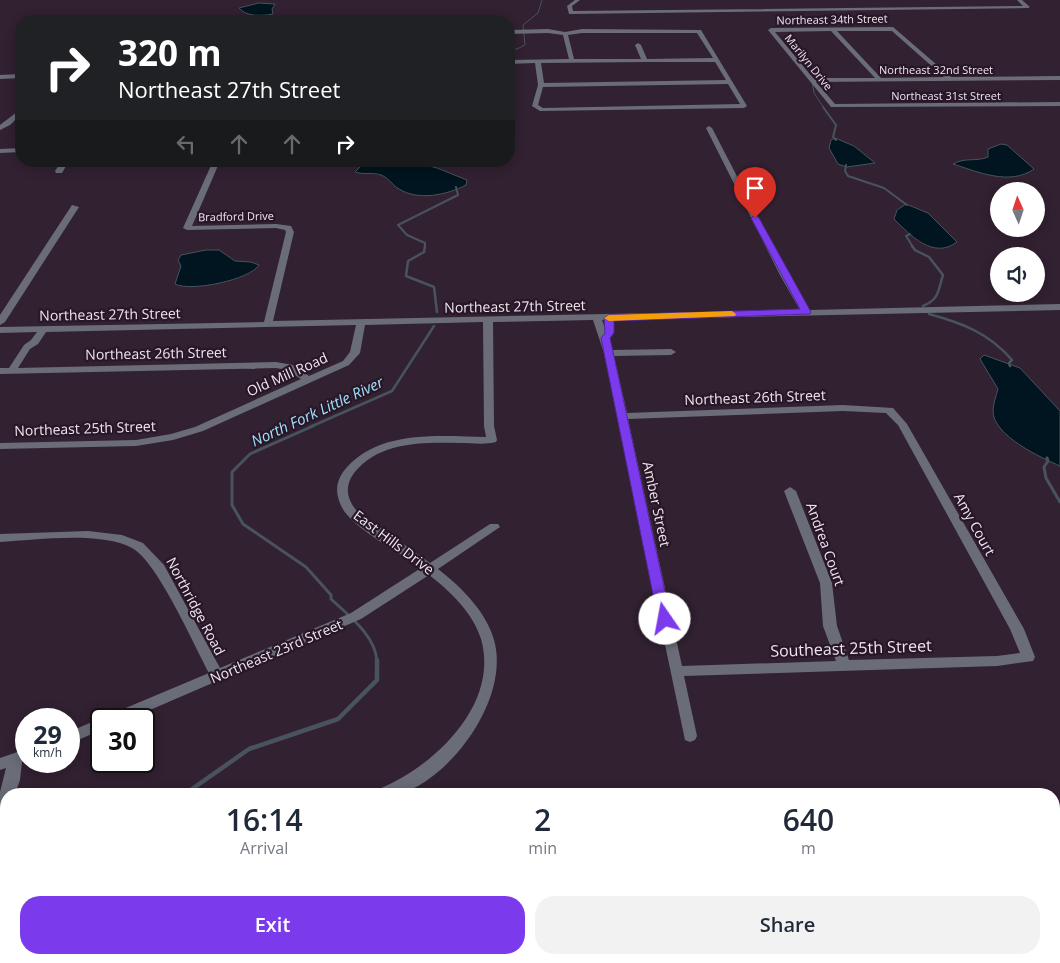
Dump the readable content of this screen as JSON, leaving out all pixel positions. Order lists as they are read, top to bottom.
{
  "streets": {
    "street": [
      "Northeast 34th Street",
      "Marilyn Drive",
      "Northeast 32nd Street",
      "Northeast 31st Street",
      "Bradford Drive",
      "Northeast 27th Street",
      "Northeast 26th Street",
      "Old Mill Road",
      "Northeast 25th Street",
      "Amber Street",
      "Amy Court",
      "East Hills Drive",
      "Andrea Court",
      "Northridge Road",
      "Southeast 25th Street",
      "Northeast 23rd Street"
    ]
  },
  "crossings": [
    ["Northeast 34th Street", "Marilyn Drive"],
    ["Northeast 34th Street", "Northeast 32nd Street"],
    ["Marilyn Drive", "Northeast 32nd Street"],
    ["Marilyn Drive", "Northeast 31st Street"],
    ["Bradford Drive", "Northeast 27th Street"],
    ["Northeast 27th Street", "Old Mill Road"],
    ["Northeast 27th Street", "Amber Street"],
    ["Northeast 27th Street", "East Hills Drive"],
    ["Northeast 26th Street", "Old Mill Road"],
    ["Northeast 26th Street", "Amber Street"],
    ["Northeast 26th Street", "Amy Court"],
    ["Old Mill Road", "Northeast 25th Street"],
    ["Amber Street", "Southeast 25th Street"],
    ["Amy Court", "Southeast 25th Street"],
    ["East Hills Drive", "Northeast 23rd Street"],
    ["Andrea Court", "Southeast 25th Street"],
    ["Northridge Road", "Northeast 23rd Street"]
  ],
  "water": ["North Fork Little River"],
  "north": "top",
  "page": {
    "turn": ["320 m", "Northeast 27th Street"],
    "speed": "29 km/h",
    "limit": "30",
    "eta": [
      "16:14",
      "Arrival",
      "2",
      "min",
      "640",
      "m"
    ],
    "buttons": ["Exit", "Share"]
  }
}
